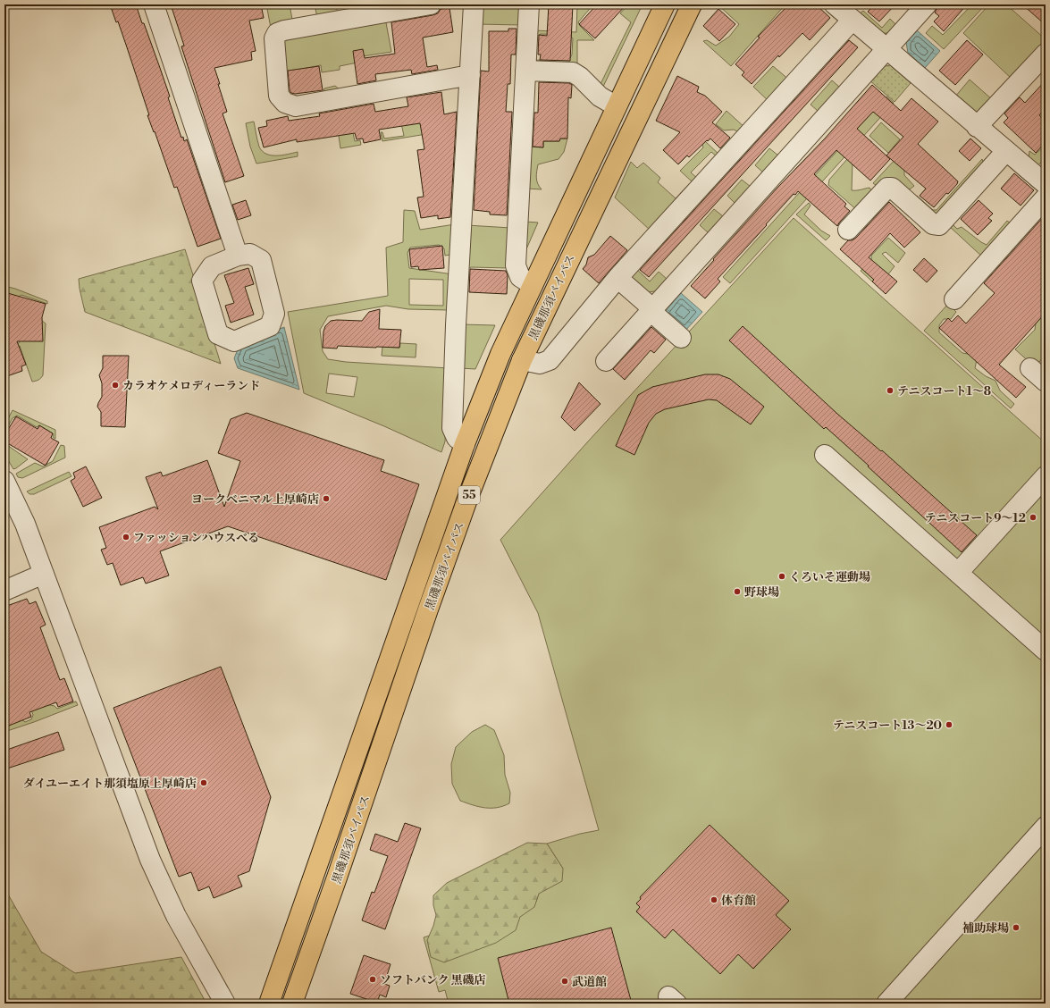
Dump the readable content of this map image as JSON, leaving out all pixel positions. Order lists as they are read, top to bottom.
{
  "streets": {
    "main road": ["黒磯那須バイパス", "55"]
  },
  "places": [
    "カラオケメロディーランド",
    "テニスコート1～8",
    "ヨークベニマル上厚崎店",
    "テニスコート9～12",
    "ファッションハウスべる",
    "くろいそ運動場",
    "野球場",
    "テニスコート13～20",
    "ダイユーエイト那須塩原上厚崎店",
    "体育館",
    "補助球場",
    "ソフトバンク 黒磯店",
    "武道館"
  ]
}
